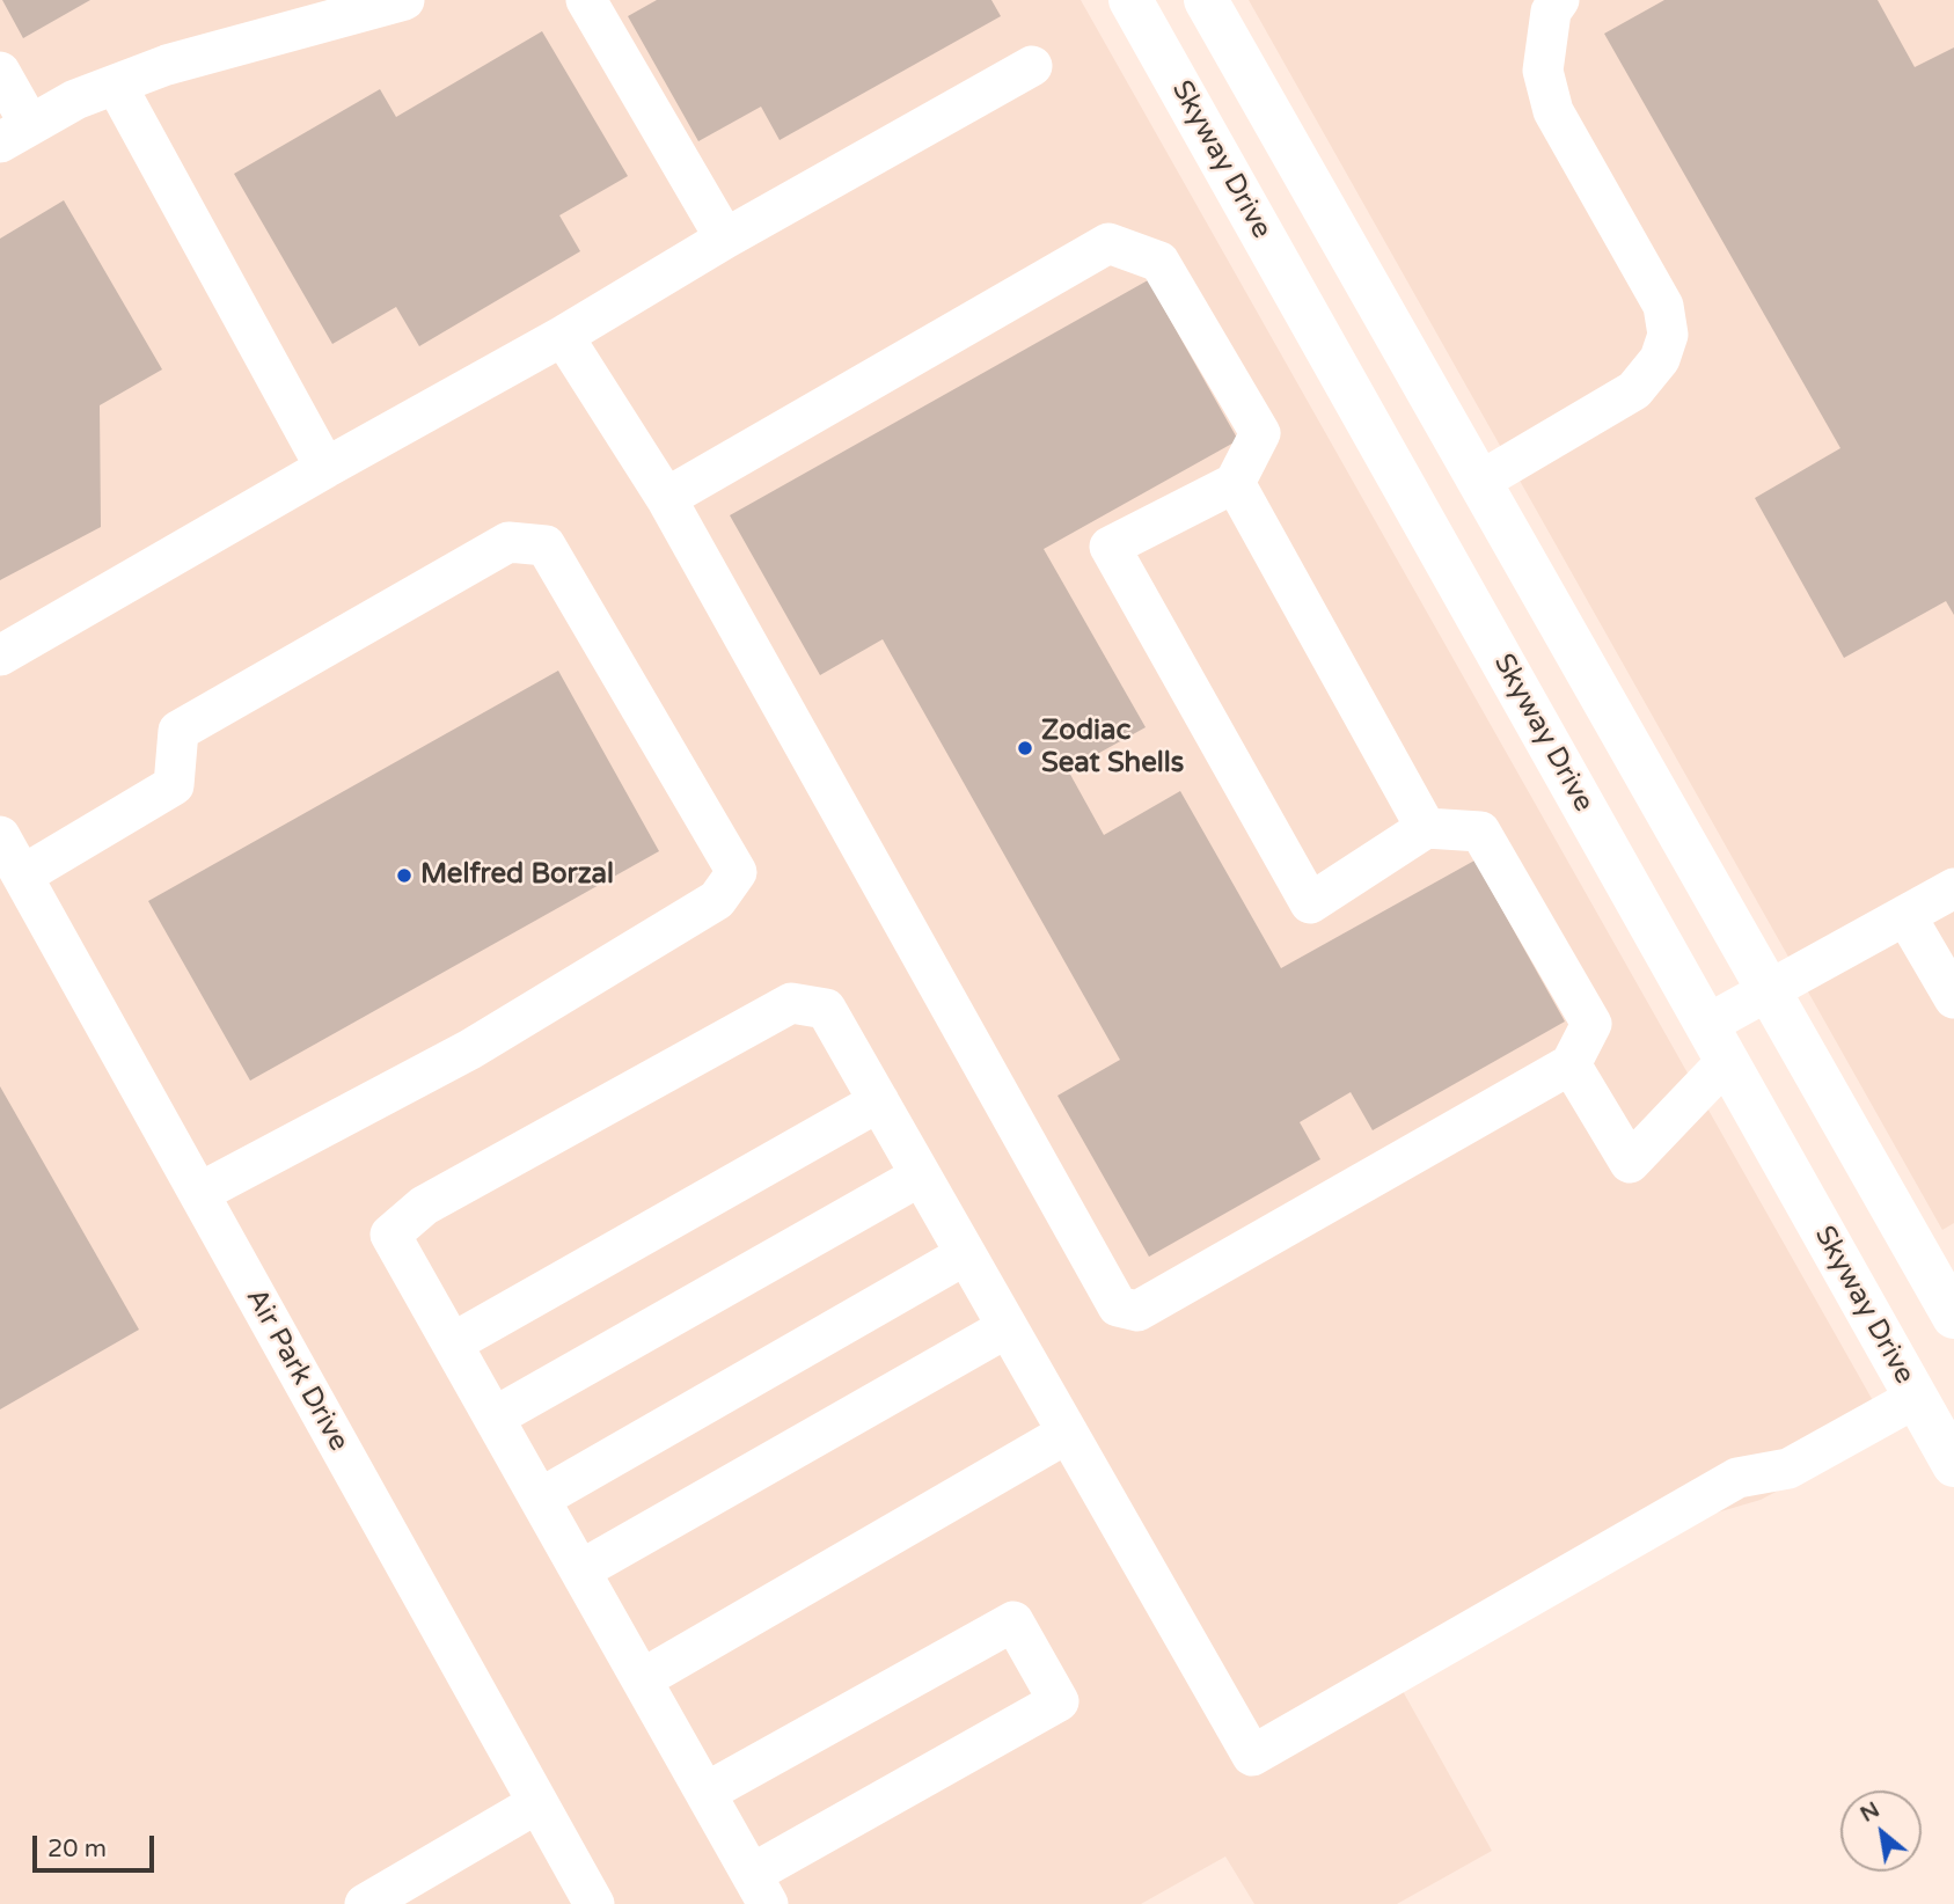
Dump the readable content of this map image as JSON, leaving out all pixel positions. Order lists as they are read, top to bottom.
{
  "streets": {
    "main road": ["Skyway Drive"],
    "street": ["Air Park Drive"]
  },
  "places": ["Zodiac Seat Shells", "Melfred Borzal"],
  "scale_bar": "20 m",
  "north": "top left"
}
